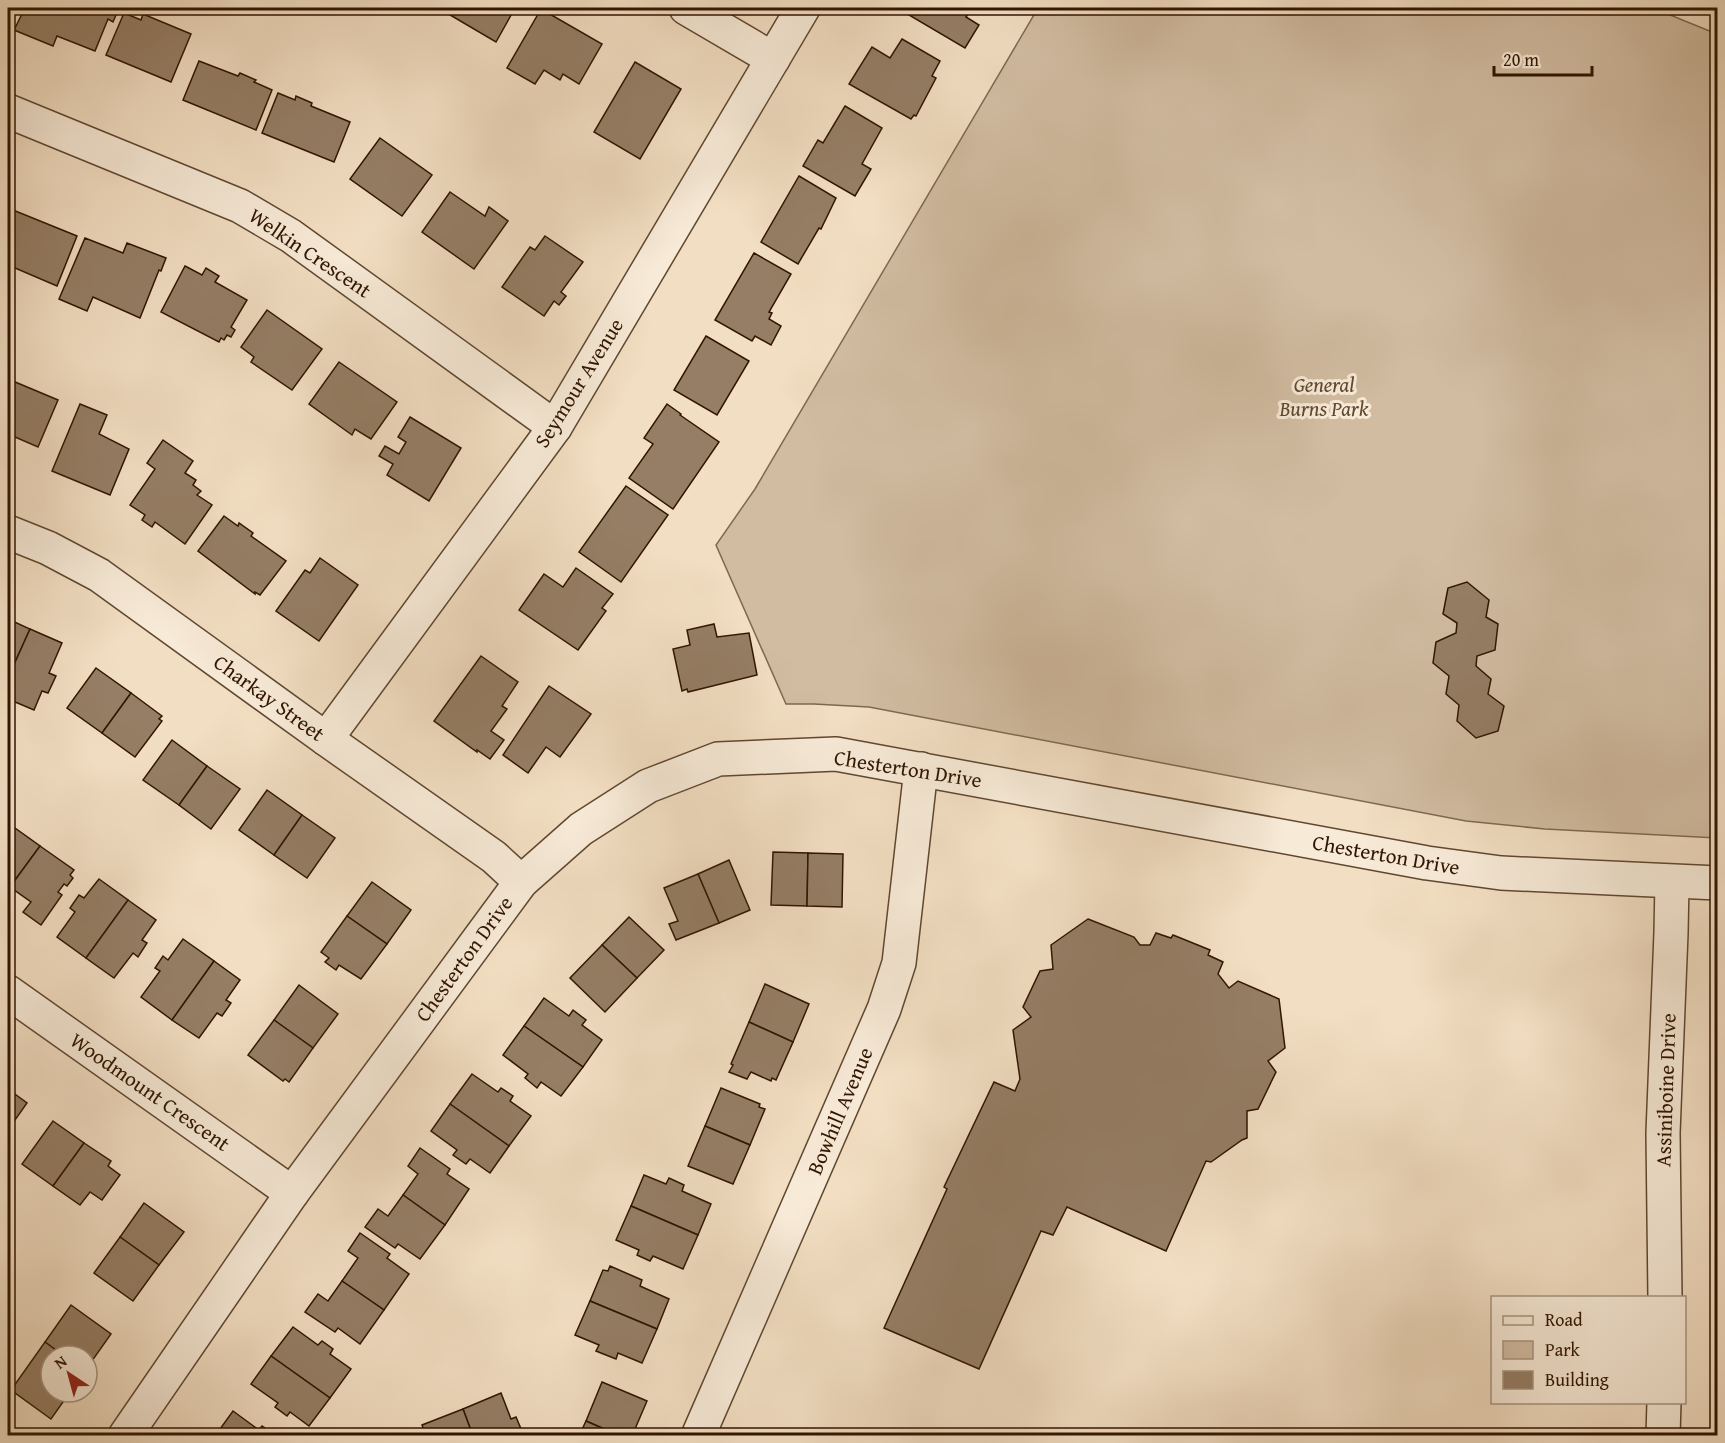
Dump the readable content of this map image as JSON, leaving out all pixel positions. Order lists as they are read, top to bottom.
{
  "streets": {
    "street": [
      "Welkin Crescent",
      "Seymour Avenue",
      "Charkay Street",
      "Chesterton Drive",
      "Assiniboine Drive",
      "Woodmount Crescent",
      "Bowhill Avenue"
    ]
  },
  "crossings": [
    ["Welkin Crescent", "Seymour Avenue"],
    ["Seymour Avenue", "Charkay Street"],
    ["Charkay Street", "Chesterton Drive"],
    ["Chesterton Drive", "Assiniboine Drive"],
    ["Chesterton Drive", "Woodmount Crescent"],
    ["Chesterton Drive", "Bowhill Avenue"]
  ],
  "parks": ["General Burns Park"],
  "legend": ["Road", "Park", "Building"],
  "scale_bar": "20 m",
  "north": "top left"
}
